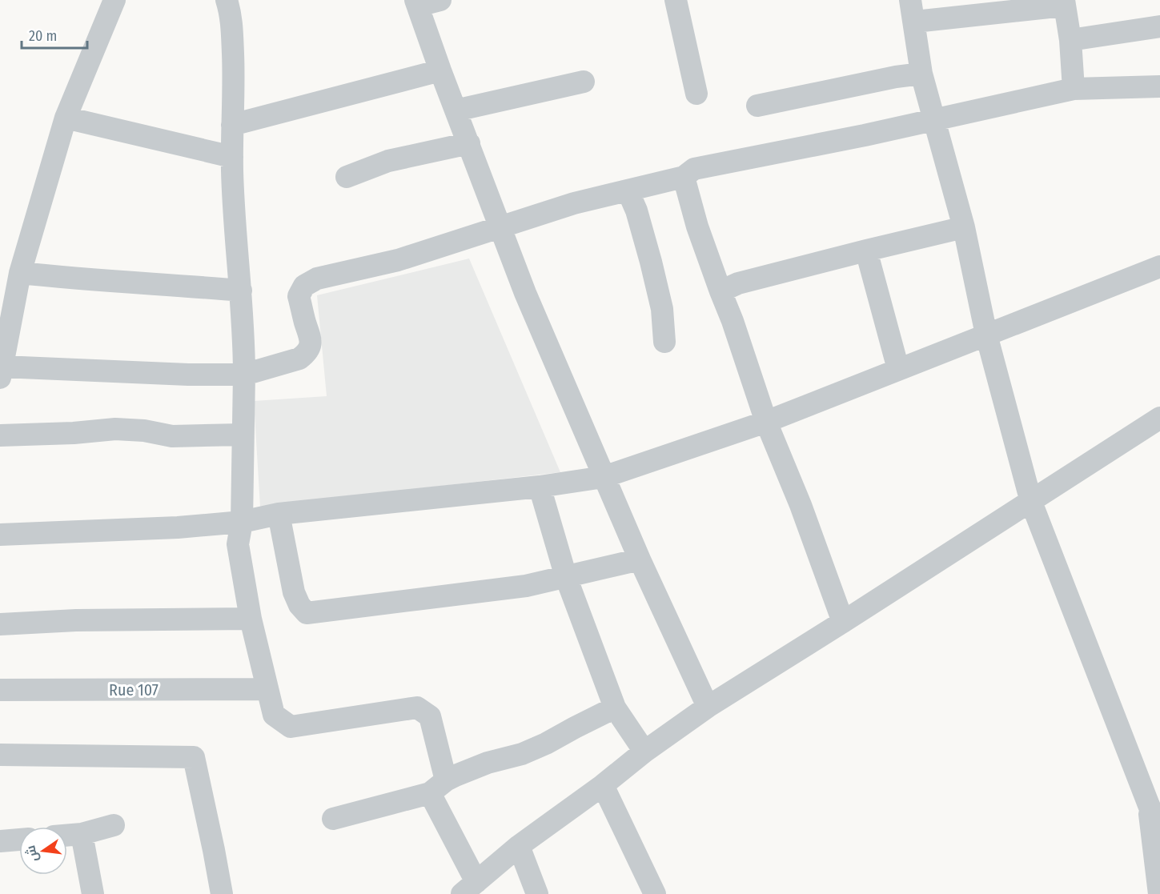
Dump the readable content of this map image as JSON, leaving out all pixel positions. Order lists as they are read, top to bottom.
{
  "streets": {
    "street": ["Rue 107"]
  },
  "scale_bar": "20 m",
  "north": "left"
}
